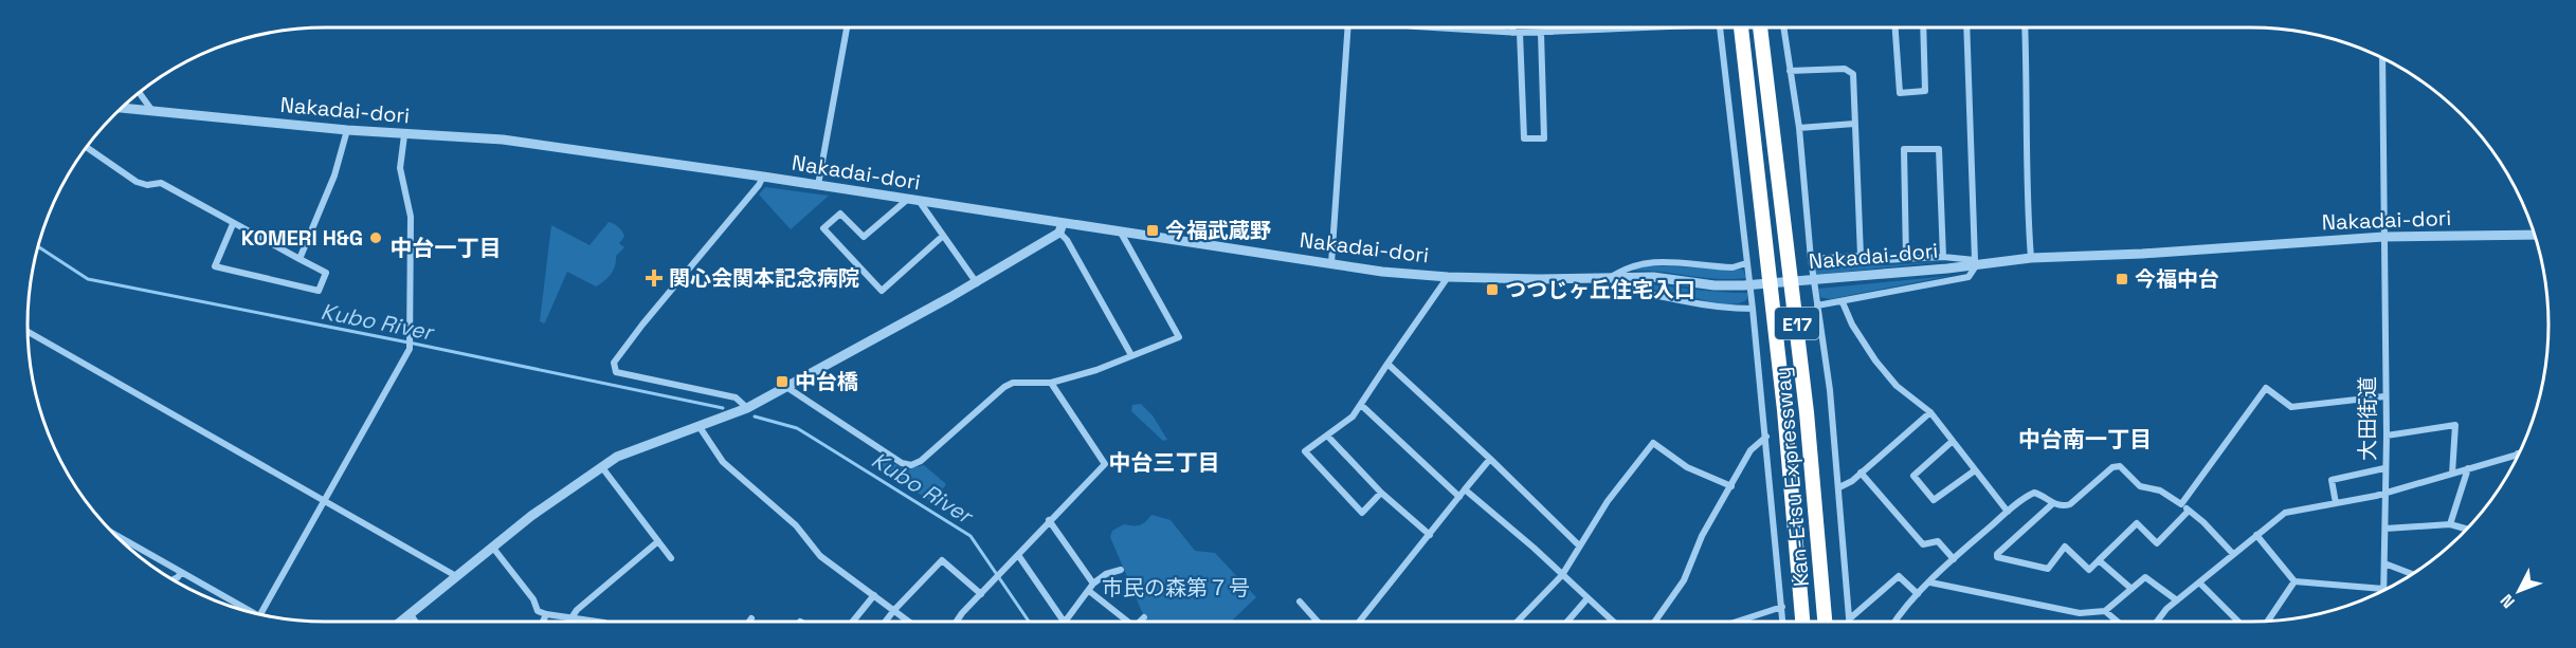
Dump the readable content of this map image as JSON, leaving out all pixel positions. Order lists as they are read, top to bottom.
{
  "streets": {
    "highway": ["E17", "Kan-Etsu Expressway"],
    "street": ["Nakadai-dori", "大田街道"]
  },
  "crossings": [
    ["Nakadai-dori", "大田街道"]
  ],
  "districts": ["中台一丁目", "中台南一丁目", "中台三丁目"],
  "water": ["Kubo River"],
  "parks": ["市民の森第７号"],
  "places": {
    "transit": [
      "今福武蔵野",
      "今福中台",
      "つつじヶ丘住宅入口",
      "中台橋"
    ],
    "other": ["KOMERI H&G"],
    "health": ["関心会関本記念病院"]
  },
  "north": "bottom left"
}
